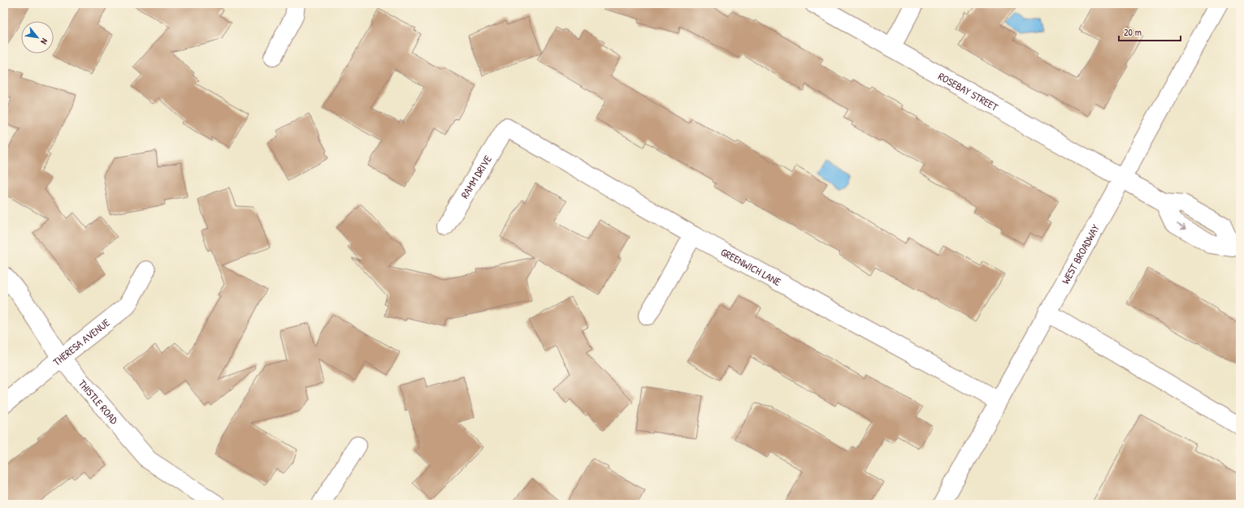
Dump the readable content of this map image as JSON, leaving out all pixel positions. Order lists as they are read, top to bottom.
{
  "streets": {
    "street": [
      "ROSEBAY STREET",
      "RAMM DRIVE",
      "WEST BROADWAY",
      "GREENWICH LANE",
      "THERESA AVENUE",
      "THISTLE ROAD"
    ]
  },
  "crossings": [
    ["ROSEBAY STREET", "WEST BROADWAY"],
    ["RAMM DRIVE", "GREENWICH LANE"],
    ["WEST BROADWAY", "GREENWICH LANE"],
    ["THERESA AVENUE", "THISTLE ROAD"]
  ],
  "scale_bar": "20 m",
  "north": "bottom right"
}
